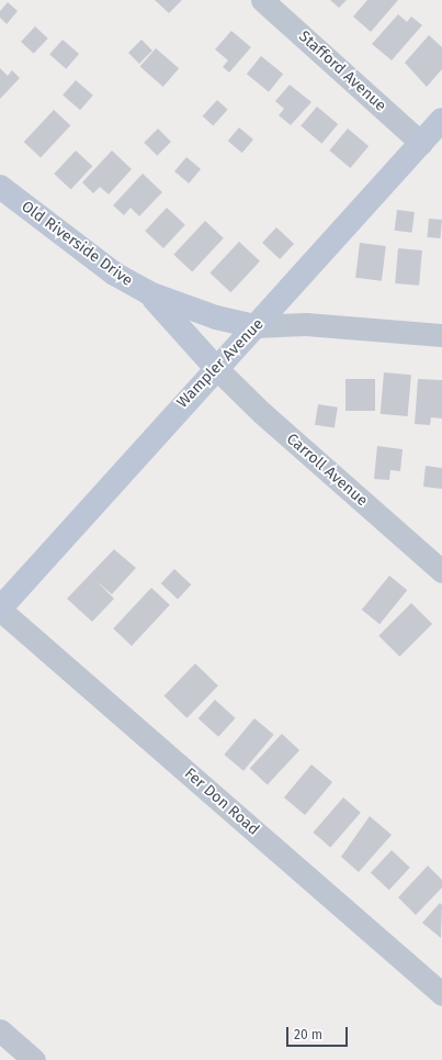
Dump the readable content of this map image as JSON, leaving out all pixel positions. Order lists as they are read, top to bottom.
{
  "streets": {
    "street": [
      "Stafford Avenue",
      "Old Riverside Drive",
      "Wampler Avenue",
      "Carroll Avenue",
      "Fer Don Road"
    ]
  },
  "crossings": [
    ["Stafford Avenue", "Wampler Avenue"],
    ["Old Riverside Drive", "Wampler Avenue"],
    ["Wampler Avenue", "Carroll Avenue"],
    ["Wampler Avenue", "Fer Don Road"]
  ],
  "scale_bar": "20 m"
}
